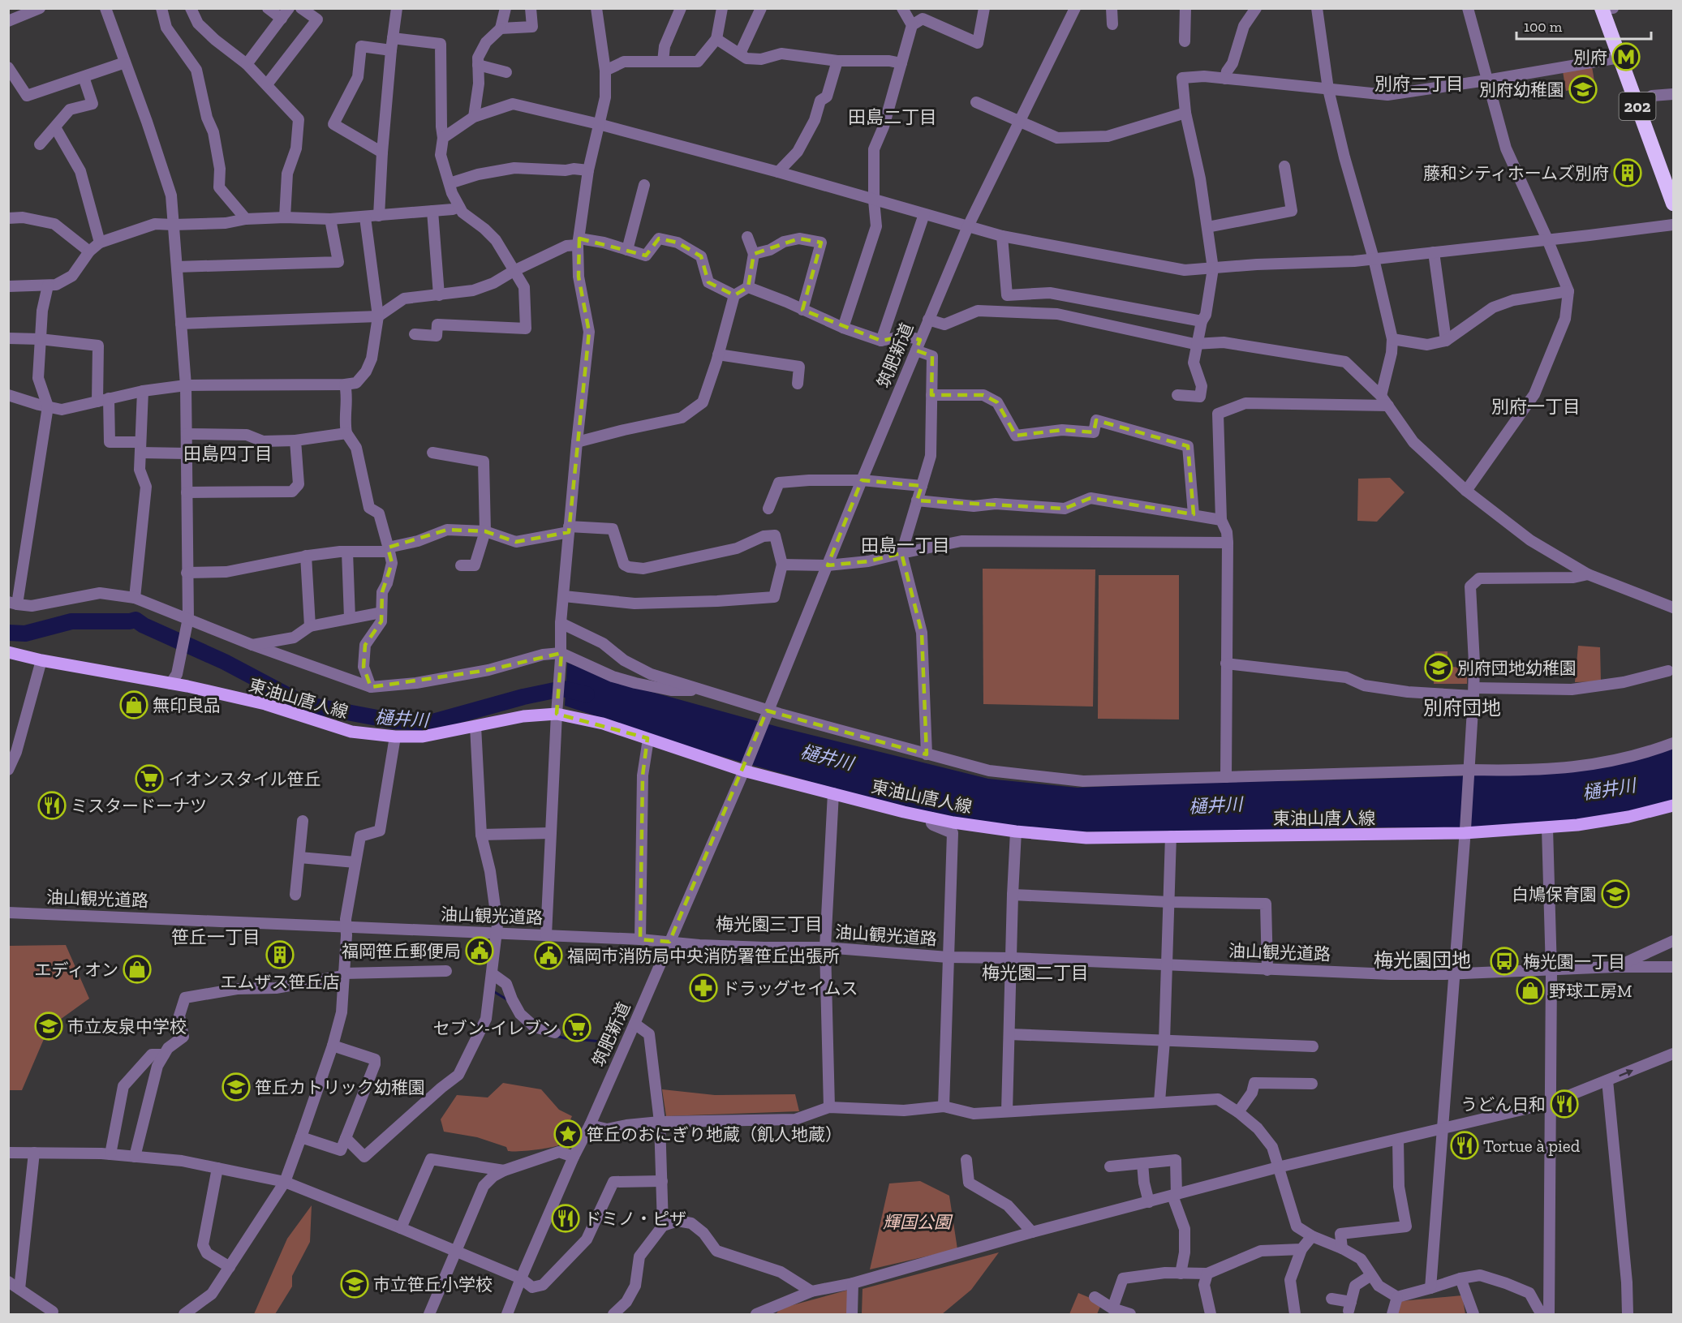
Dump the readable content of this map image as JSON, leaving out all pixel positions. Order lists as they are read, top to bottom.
{
  "streets": {
    "highway": ["202"],
    "main road": ["東油山唐人線"],
    "street": ["筑肥新道", "油山観光道路"]
  },
  "crossings": [
    ["筑肥新道", "東油山唐人線"],
    ["筑肥新道", "油山観光道路"]
  ],
  "districts": [
    "別府二丁目",
    "田島二丁目",
    "別府一丁目",
    "田島四丁目",
    "田島一丁目",
    "別府団地",
    "梅光園三丁目",
    "笹丘一丁目",
    "梅光園団地",
    "梅光園二丁目"
  ],
  "water": ["樋井川"],
  "parks": ["輝国公園"],
  "places": {
    "metro station": ["別府"],
    "school or university": [
      "別府幼稚園",
      "別府団地幼稚園",
      "白鳩保育園",
      "市立友泉中学校",
      "笹丘カトリック幼稚園",
      "市立笹丘小学校"
    ],
    "building": ["藤和シティホームズ別府", "エムザス笹丘店"],
    "shop": ["無印良品", "エディオン", "野球工房M"],
    "supermarket": ["イオンスタイル笹丘", "セブン-イレブン"],
    "restaurant": [
      "ミスタードーナツ",
      "うどん日和",
      "Tortue à pied",
      "ドミノ・ピザ"
    ],
    "public building": ["福岡笹丘郵便局", "福岡市消防局中央消防署笹丘出張所"],
    "bus stop": ["梅光園一丁目"],
    "pharmacy": ["ドラッグセイムス"],
    "place": ["笹丘のおにぎり地蔵（飢人地蔵）"]
  },
  "scale_bar": "100 m"
}
